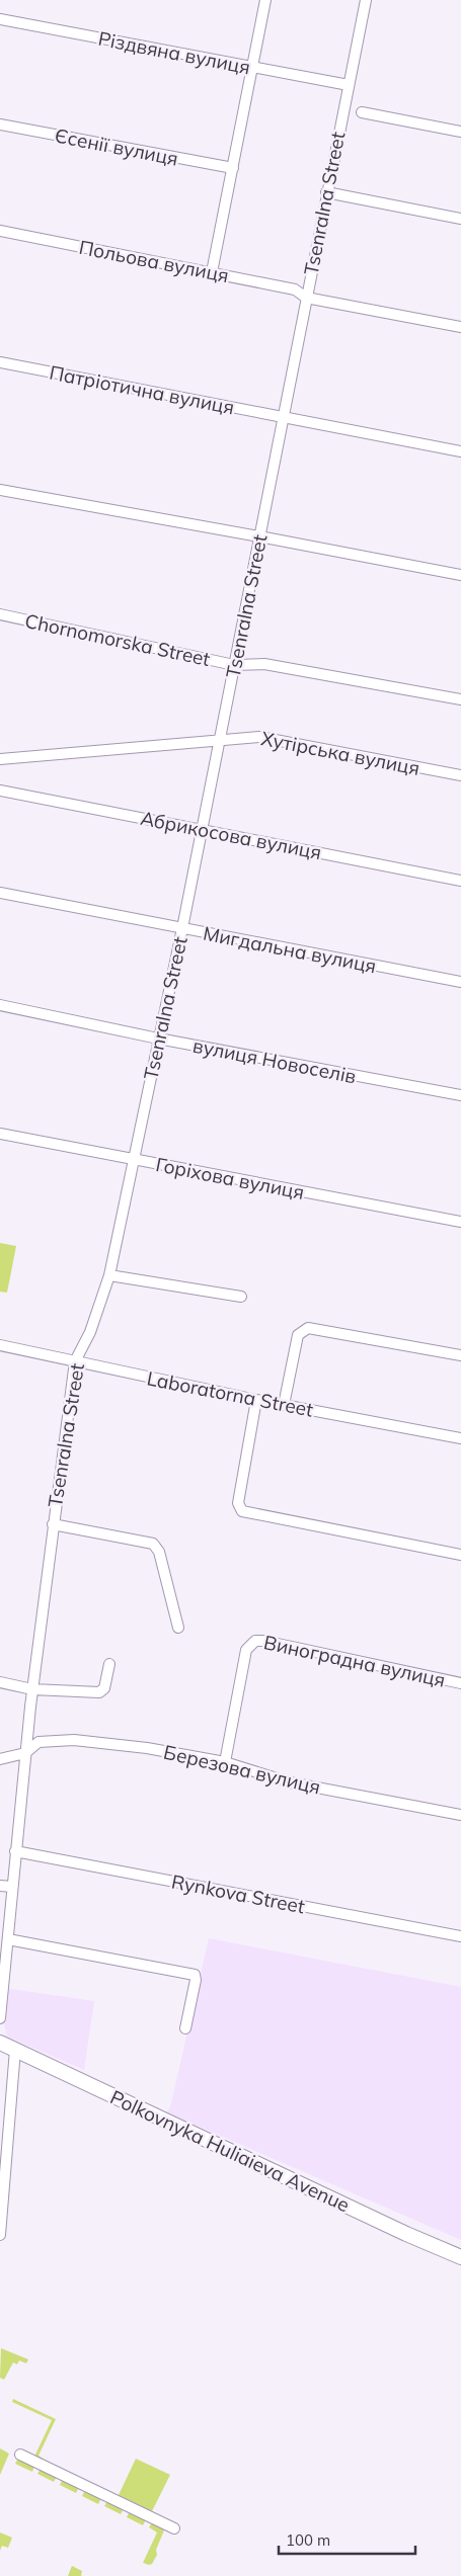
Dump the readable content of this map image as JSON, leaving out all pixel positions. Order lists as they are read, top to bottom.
{
  "streets": {
    "main road": ["Polkovnyka Huliaieva Avenue"],
    "street": [
      "Різдвяна вулиця",
      "Єсенії вулиця",
      "Tsenralna Street",
      "Польова вулиця",
      "Патріотична вулиця",
      "Chornomorska Street",
      "Хутірська вулиця",
      "Абрикосова вулиця",
      "Мигдальна вулиця",
      "вулиця Новоселів",
      "Горіхова вулиця",
      "Laboratorna Street",
      "Виноградна вулиця",
      "Березова вулиця",
      "Rynkova Street"
    ]
  },
  "crossings": [
    ["Різдвяна вулиця", "Tsenralna Street"],
    ["Tsenralna Street", "Польова вулиця"],
    ["Tsenralna Street", "Патріотична вулиця"],
    ["Tsenralna Street", "Chornomorska Street"],
    ["Tsenralna Street", "Хутірська вулиця"],
    ["Tsenralna Street", "Абрикосова вулиця"],
    ["Tsenralna Street", "Мигдальна вулиця"],
    ["Tsenralna Street", "вулиця Новоселів"],
    ["Tsenralna Street", "Горіхова вулиця"],
    ["Tsenralna Street", "Laboratorna Street"],
    ["Tsenralna Street", "Березова вулиця"],
    ["Tsenralna Street", "Rynkova Street"],
    ["Виноградна вулиця", "Березова вулиця"]
  ],
  "scale_bar": "100 m"
}
